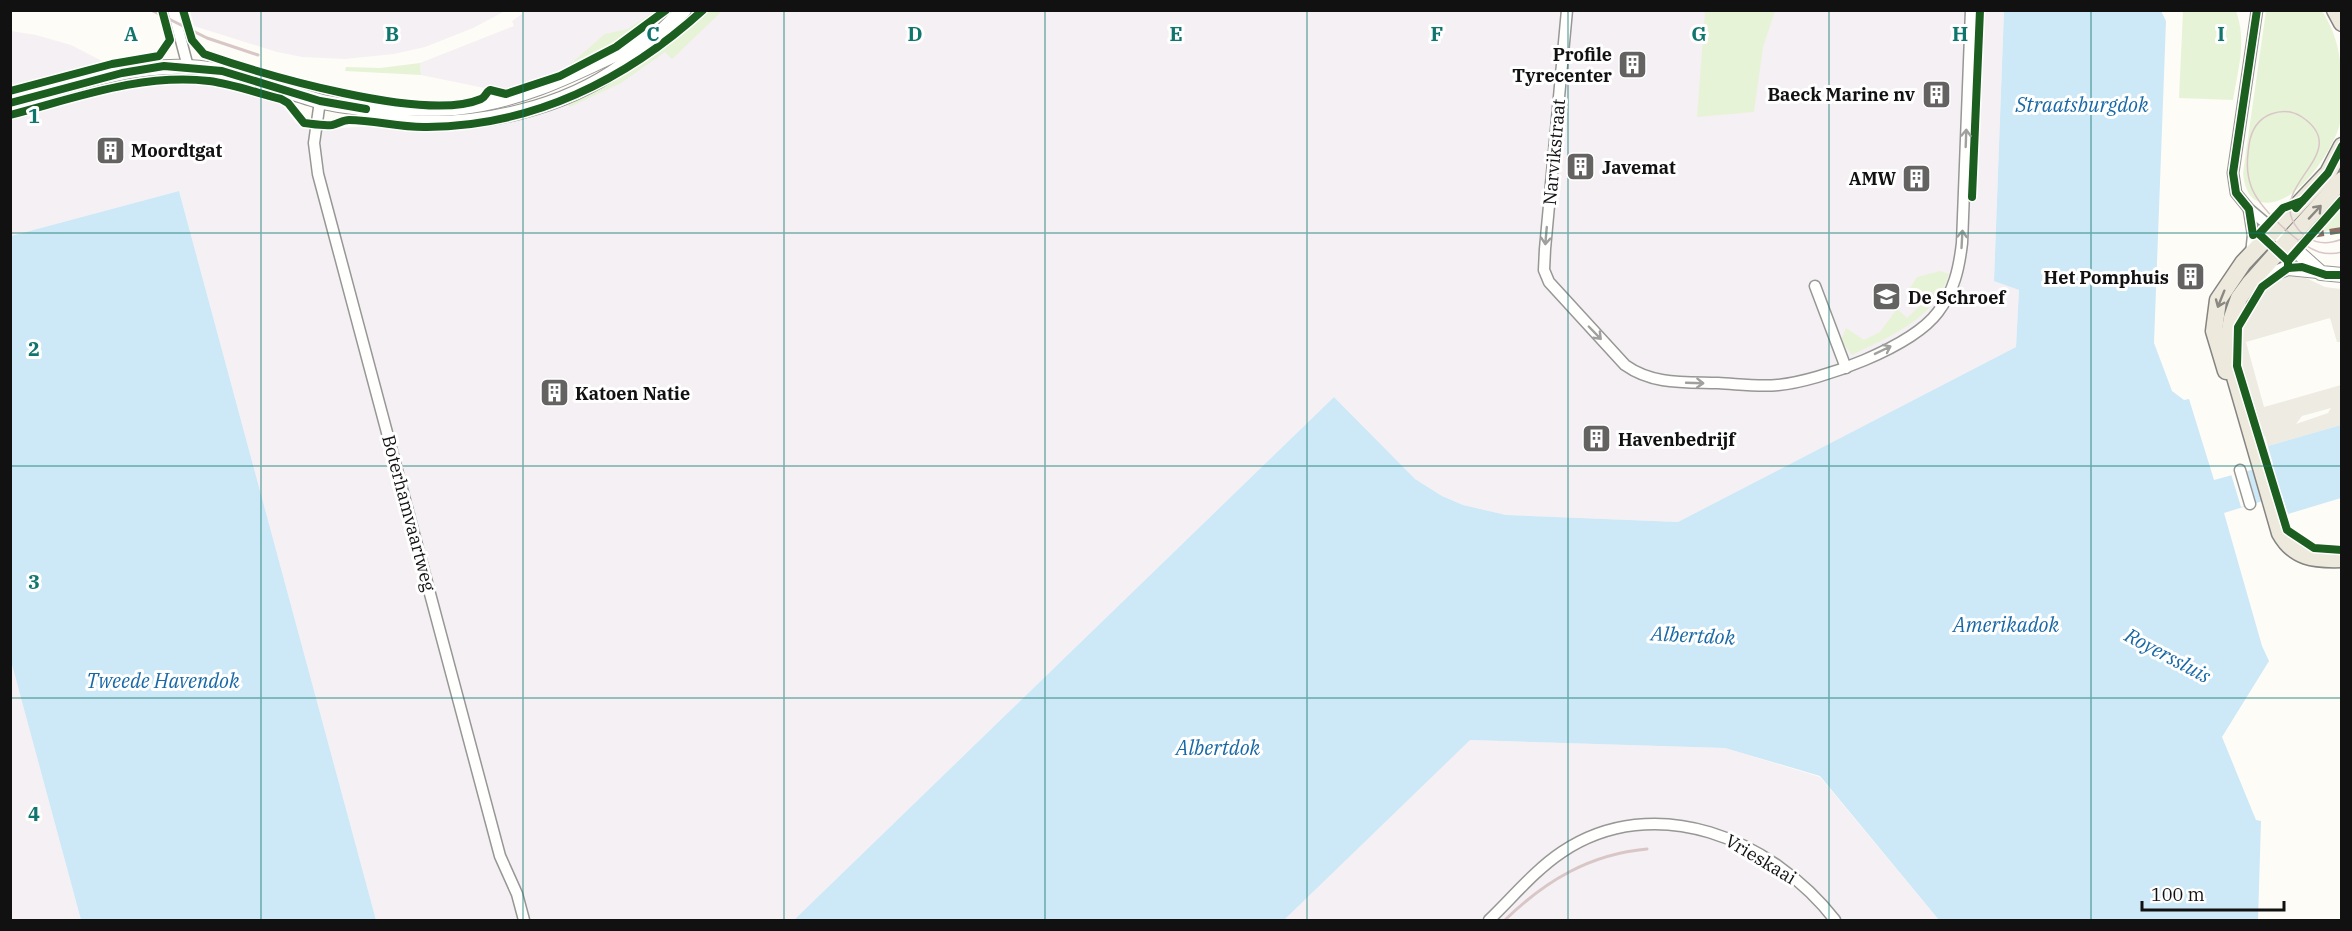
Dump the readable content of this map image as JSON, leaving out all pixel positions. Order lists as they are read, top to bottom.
{
  "streets": {
    "street": ["Narvikstraat", "Boterhamvaartweg", "Vrieskaai"]
  },
  "water": [
    "Straatsburgdok",
    "Amerikadok",
    "Albertdok",
    "Royerssluis",
    "Tweede Havendok"
  ],
  "places": {
    "building": [
      "Profile Tyrecenter",
      "Baeck Marine nv",
      "Moordtgat",
      "Javemat",
      "AMW",
      "Het Pomphuis",
      "Katoen Natie",
      "Havenbedrijf"
    ],
    "school or university": ["De Schroef"]
  },
  "scale_bar": "100 m",
  "grid": {
    "columns": [
      "A",
      "B",
      "C",
      "D",
      "E",
      "F",
      "G",
      "H",
      "I"
    ],
    "rows": [
      "1",
      "2",
      "3",
      "4"
    ]
  }
}
